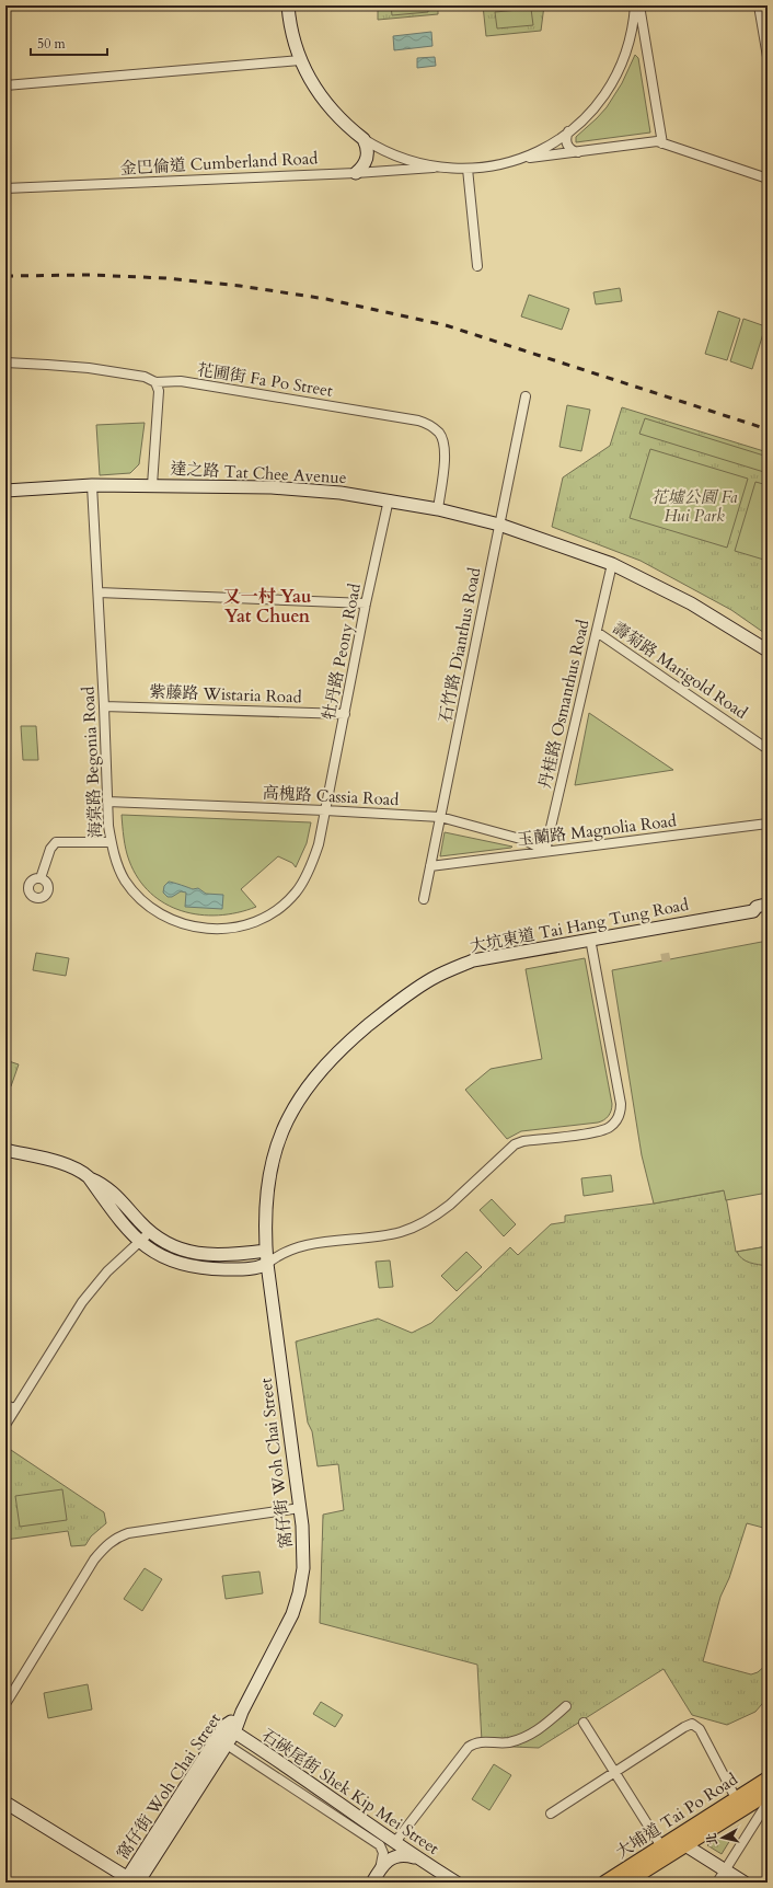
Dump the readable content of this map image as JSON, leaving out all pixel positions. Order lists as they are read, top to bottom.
{
  "streets": {
    "main road": [
      "達之路 Tat Chee Avenue",
      "大坑東道 Tai Hang Tung Road",
      "窩仔街 Woh Chai Street",
      "石硤尾街 Shek Kip Mei Street",
      "大埔道 Tai Po Road"
    ],
    "street": [
      "金巴倫道 Cumberland Road",
      "花圃街 Fa Po Street",
      "石竹路 Dianthus Road",
      "牡丹路 Peony Road",
      "壽菊路 Marigold Road",
      "紫藤路 Wistaria Road",
      "丹桂路 Osmanthus Road",
      "海棠路 Begonia Road",
      "高槐路 Cassia Road",
      "玉蘭路 Magnolia Road"
    ]
  },
  "crossings": [
    ["花圃街 Fa Po Street", "達之路 Tat Chee Avenue"],
    ["達之路 Tat Chee Avenue", "石竹路 Dianthus Road"],
    ["達之路 Tat Chee Avenue", "牡丹路 Peony Road"],
    ["達之路 Tat Chee Avenue", "丹桂路 Osmanthus Road"],
    ["達之路 Tat Chee Avenue", "海棠路 Begonia Road"],
    ["石竹路 Dianthus Road", "高槐路 Cassia Road"],
    ["石竹路 Dianthus Road", "玉蘭路 Magnolia Road"],
    ["牡丹路 Peony Road", "紫藤路 Wistaria Road"],
    ["牡丹路 Peony Road", "海棠路 Begonia Road"],
    ["牡丹路 Peony Road", "高槐路 Cassia Road"],
    ["壽菊路 Marigold Road", "丹桂路 Osmanthus Road"],
    ["紫藤路 Wistaria Road", "海棠路 Begonia Road"],
    ["丹桂路 Osmanthus Road", "高槐路 Cassia Road"],
    ["丹桂路 Osmanthus Road", "玉蘭路 Magnolia Road"],
    ["海棠路 Begonia Road", "高槐路 Cassia Road"],
    ["高槐路 Cassia Road", "玉蘭路 Magnolia Road"],
    ["大坑東道 Tai Hang Tung Road", "窩仔街 Woh Chai Street"],
    ["窩仔街 Woh Chai Street", "石硤尾街 Shek Kip Mei Street"]
  ],
  "districts": ["又一村 Yau Yat Chuen"],
  "parks": ["花墟公園 Fa Hui Park"],
  "scale_bar": "50 m",
  "north": "left"
}
